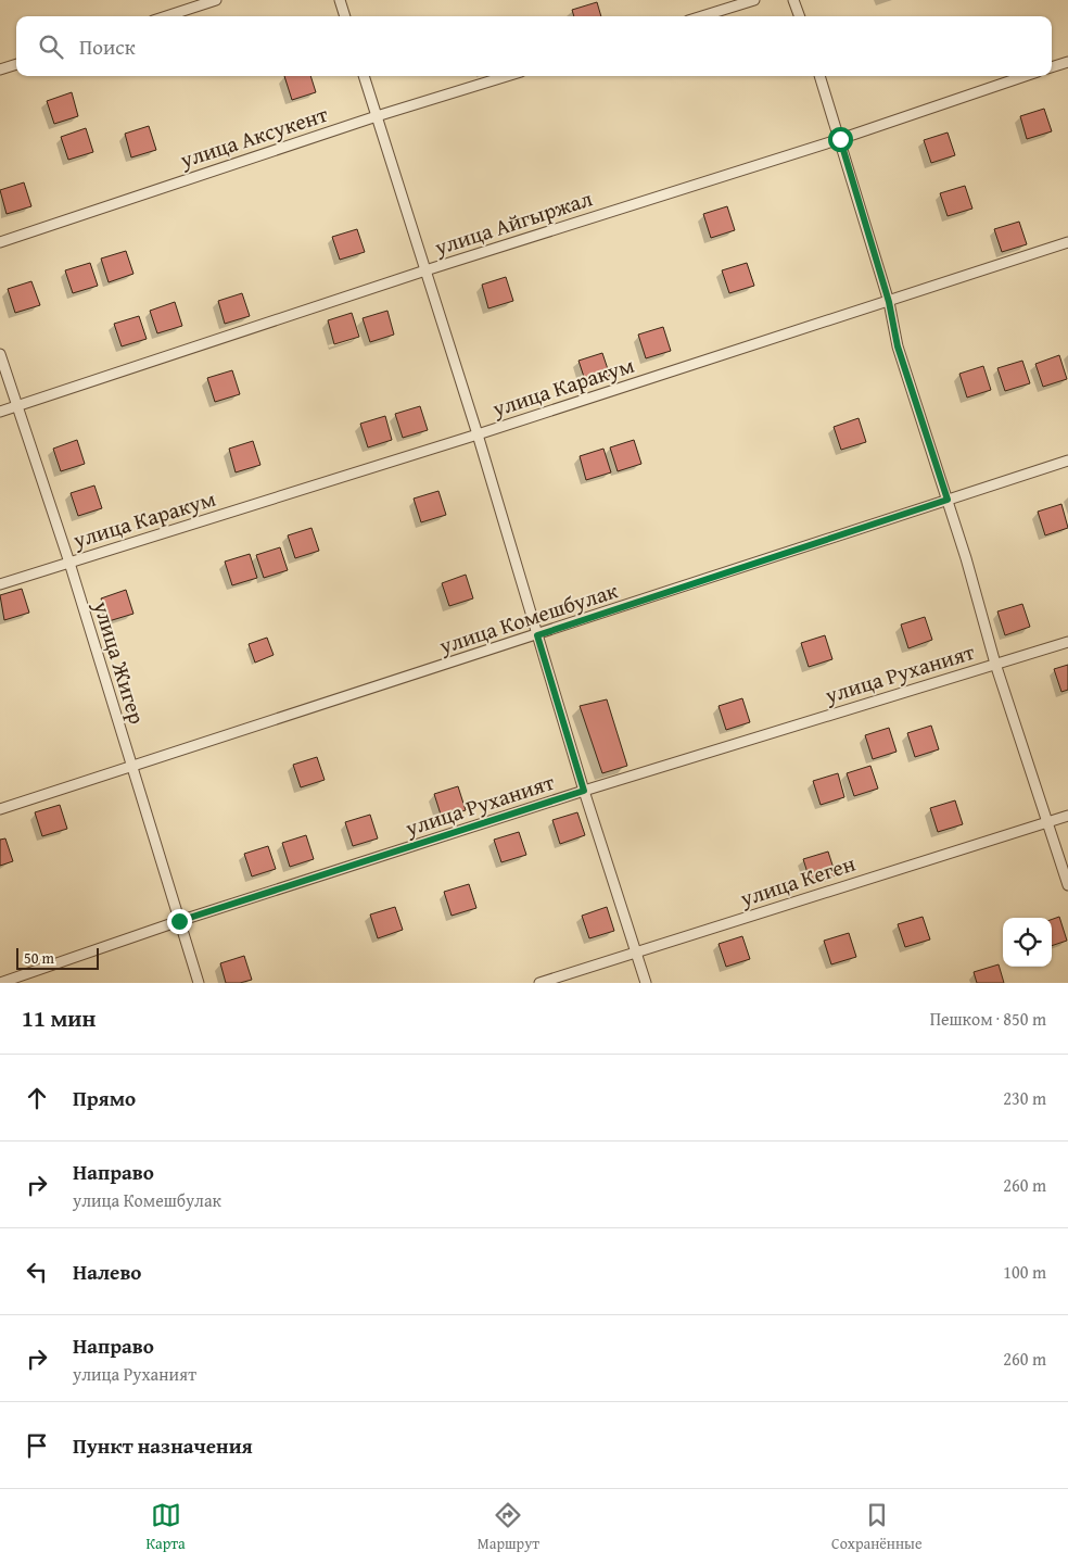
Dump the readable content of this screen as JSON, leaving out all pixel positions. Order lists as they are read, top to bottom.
{
  "streets": {
    "street": [
      "улица Аксукент",
      "улица Айгыржал",
      "улица Каракум",
      "улица Комешбулак",
      "улица Жигер",
      "улица Руханият",
      "улица Кеген"
    ]
  },
  "crossings": [
    ["улица Айгыржал", "улица Жигер"],
    ["улица Каракум", "улица Жигер"],
    ["улица Комешбулак", "улица Жигер"],
    ["улица Жигер", "улица Руханият"]
  ],
  "scale_bar": "50 m",
  "page": {
    "search": "Поиск",
    "scale": "50 m",
    "heading": ["11 мин", "Пешком · 850 m"],
    "list": [
      ["Прямо", "230 m"],
      ["Направо", "улица Комешбулак", "260 m"],
      ["Налево", "100 m"],
      ["Направо", "улица Руханият", "260 m"],
      "Пункт назначения"
    ],
    "nav": ["Карта", "Маршрут", "Сохранённые"]
  }
}
